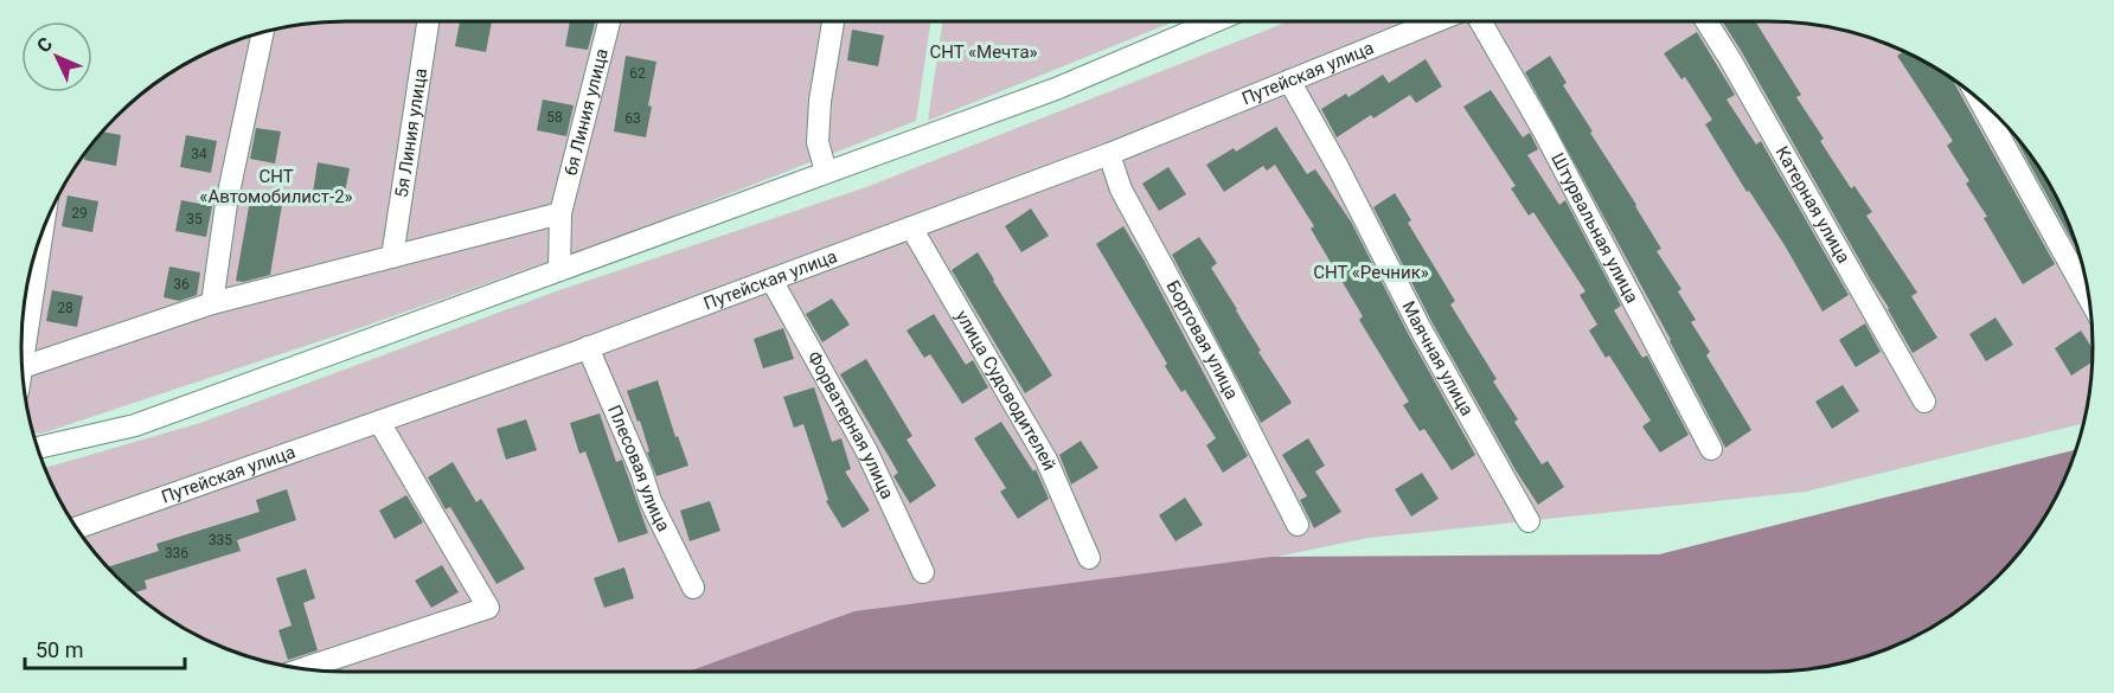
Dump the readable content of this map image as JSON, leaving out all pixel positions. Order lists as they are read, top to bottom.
{
  "streets": {
    "street": [
      "Путейская улица",
      "6я Линия улица",
      "5я Линия улица",
      "Катерная улица",
      "Штурвальная улица",
      "Бортовая улица",
      "Маячная улица",
      "улица Судоводителей",
      "Форватерная улица",
      "Плесовая улица"
    ]
  },
  "crossings": [
    ["Путейская улица", "Бортовая улица"],
    ["Путейская улица", "Маячная улица"],
    ["Путейская улица", "улица Судоводителей"],
    ["Путейская улица", "Форватерная улица"],
    ["Путейская улица", "Плесовая улица"]
  ],
  "parks": ["СНТ «Мечта»", "СНТ «Автомобилист-2»", "СНТ «Речник»"],
  "house_numbers": [
    "62",
    "58",
    "63",
    "34",
    "29",
    "35",
    "36",
    "28",
    "335",
    "336"
  ],
  "scale_bar": "50 m",
  "north": "top left"
}
